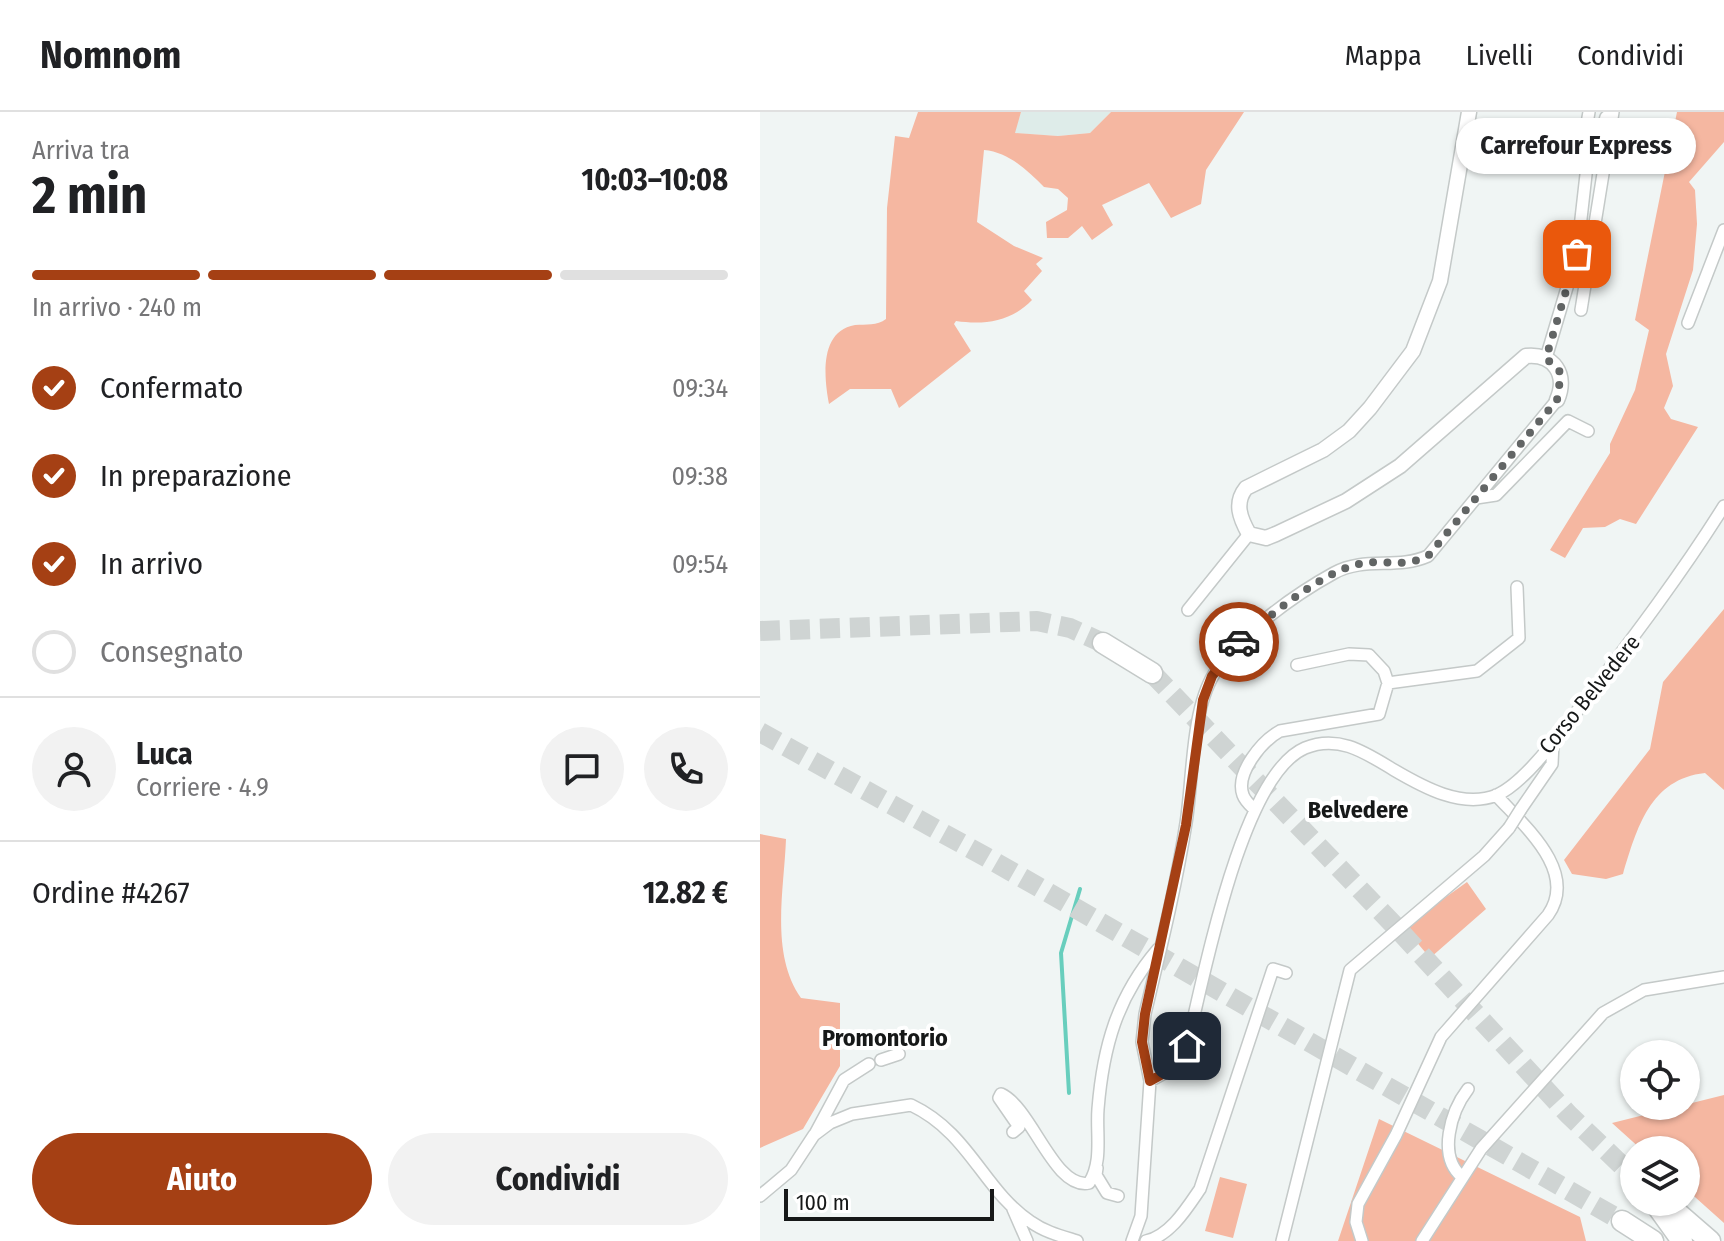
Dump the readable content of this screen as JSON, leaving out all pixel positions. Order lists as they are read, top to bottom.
{
  "streets": {
    "street": ["Corso Belvedere"]
  },
  "districts": ["Belvedere", "Promontorio"],
  "places": ["Carrefour Express"],
  "scale_bar": "100 m",
  "page": {
    "header": "Nomnom",
    "nav": ["Mappa", "Livelli", "Condividi"],
    "heading": ["2 min", "Arriva tra", "10:03–10:08"],
    "panel": [
      "Luca",
      "Corriere · 4.9",
      "Ordine #4267",
      "12.82 €"
    ],
    "bubble": "Carrefour Express",
    "bar": "In arrivo · 240 m",
    "list": [
      ["Confermato", "09:34"],
      ["In preparazione", "09:38"],
      ["In arrivo", "09:54"],
      "Consegnato"
    ],
    "buttons": ["Aiuto", "Condividi"],
    "scale": "100 m"
  }
}
